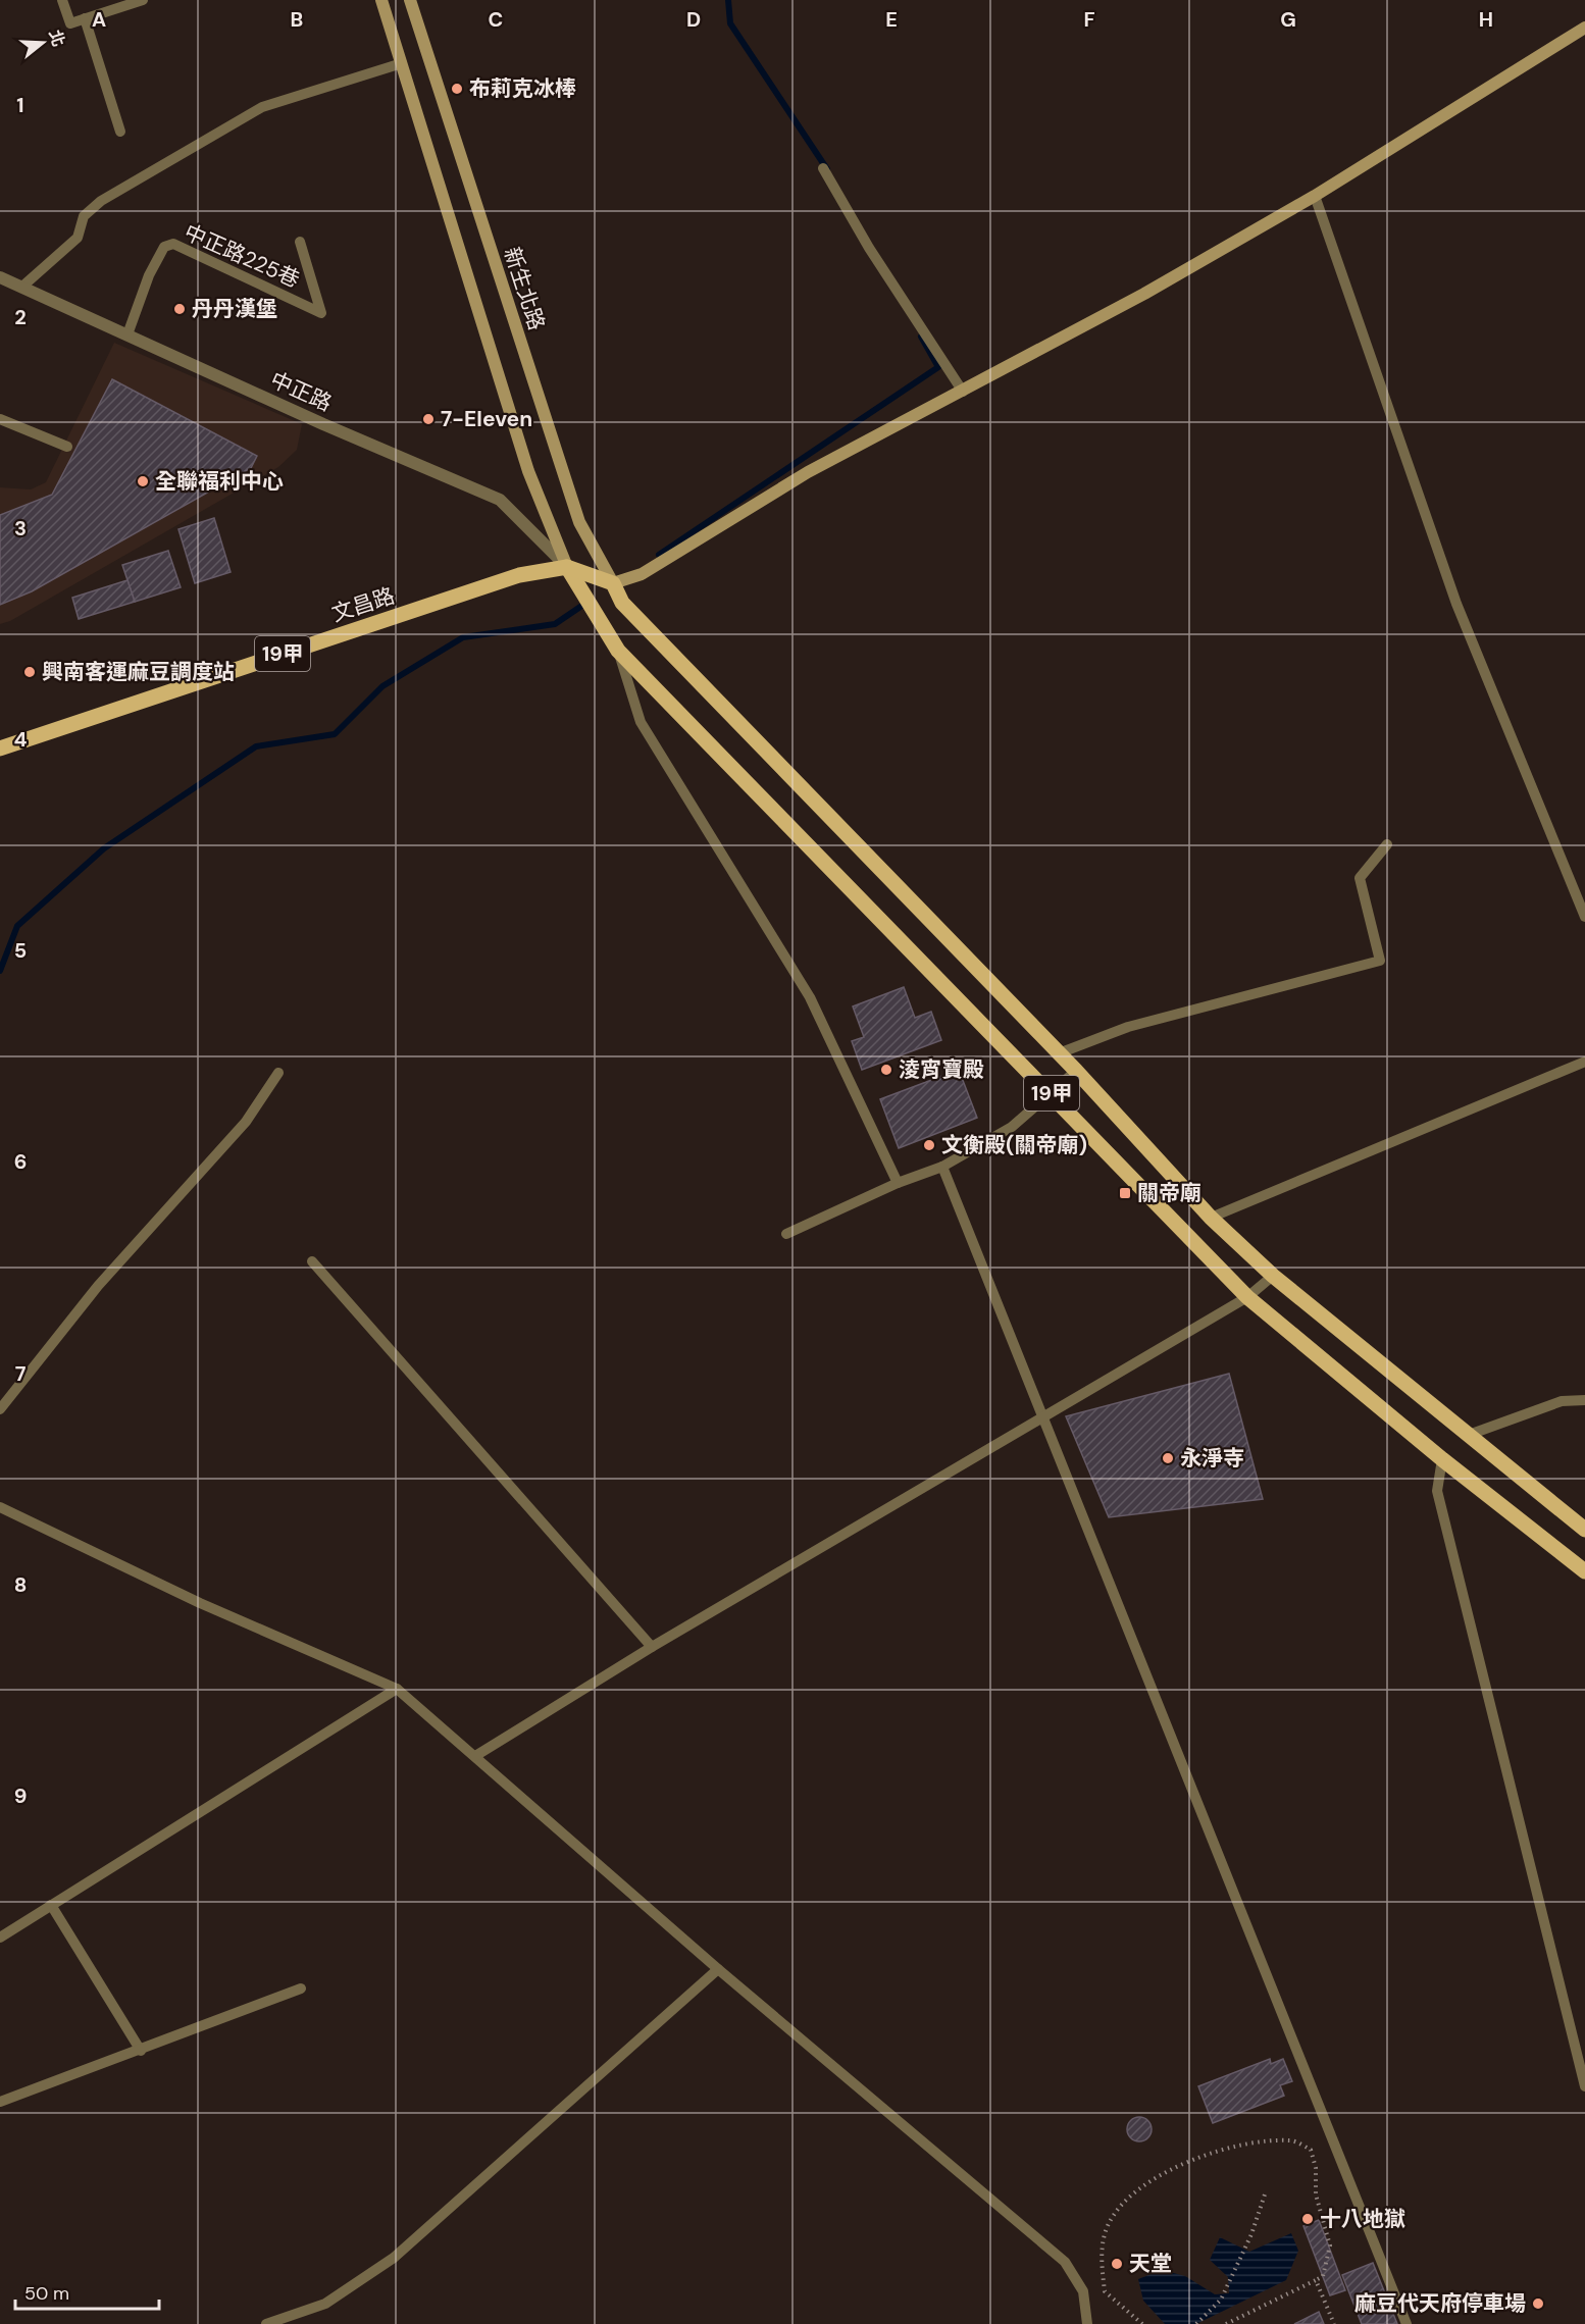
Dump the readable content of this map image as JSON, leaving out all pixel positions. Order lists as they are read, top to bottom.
{
  "streets": {
    "main road": ["新生北路", "文昌路", "19甲"],
    "street": ["中正路"],
    "lane": ["中正路225巷"]
  },
  "crossings": [
    ["中正路225巷", "中正路"],
    ["新生北路", "19甲"],
    ["中正路", "文昌路"],
    ["中正路", "19甲"],
    ["文昌路", "19甲"]
  ],
  "places": {
    "other": [
      "布莉克冰棒",
      "丹丹漢堡",
      "7-Eleven",
      "全聯福利中心",
      "興南客運麻豆調度站",
      "淩宵寶殿",
      "文衡殿(關帝廟)",
      "永淨寺",
      "十八地獄",
      "天堂",
      "麻豆代天府停車場"
    ],
    "transit": ["關帝廟"]
  },
  "scale_bar": "50 m",
  "north": "right",
  "grid": {
    "columns": [
      "A",
      "B",
      "C",
      "D",
      "E",
      "F",
      "G",
      "H"
    ],
    "rows": [
      "1",
      "2",
      "3",
      "4",
      "5",
      "6",
      "7",
      "8",
      "9"
    ]
  }
}
